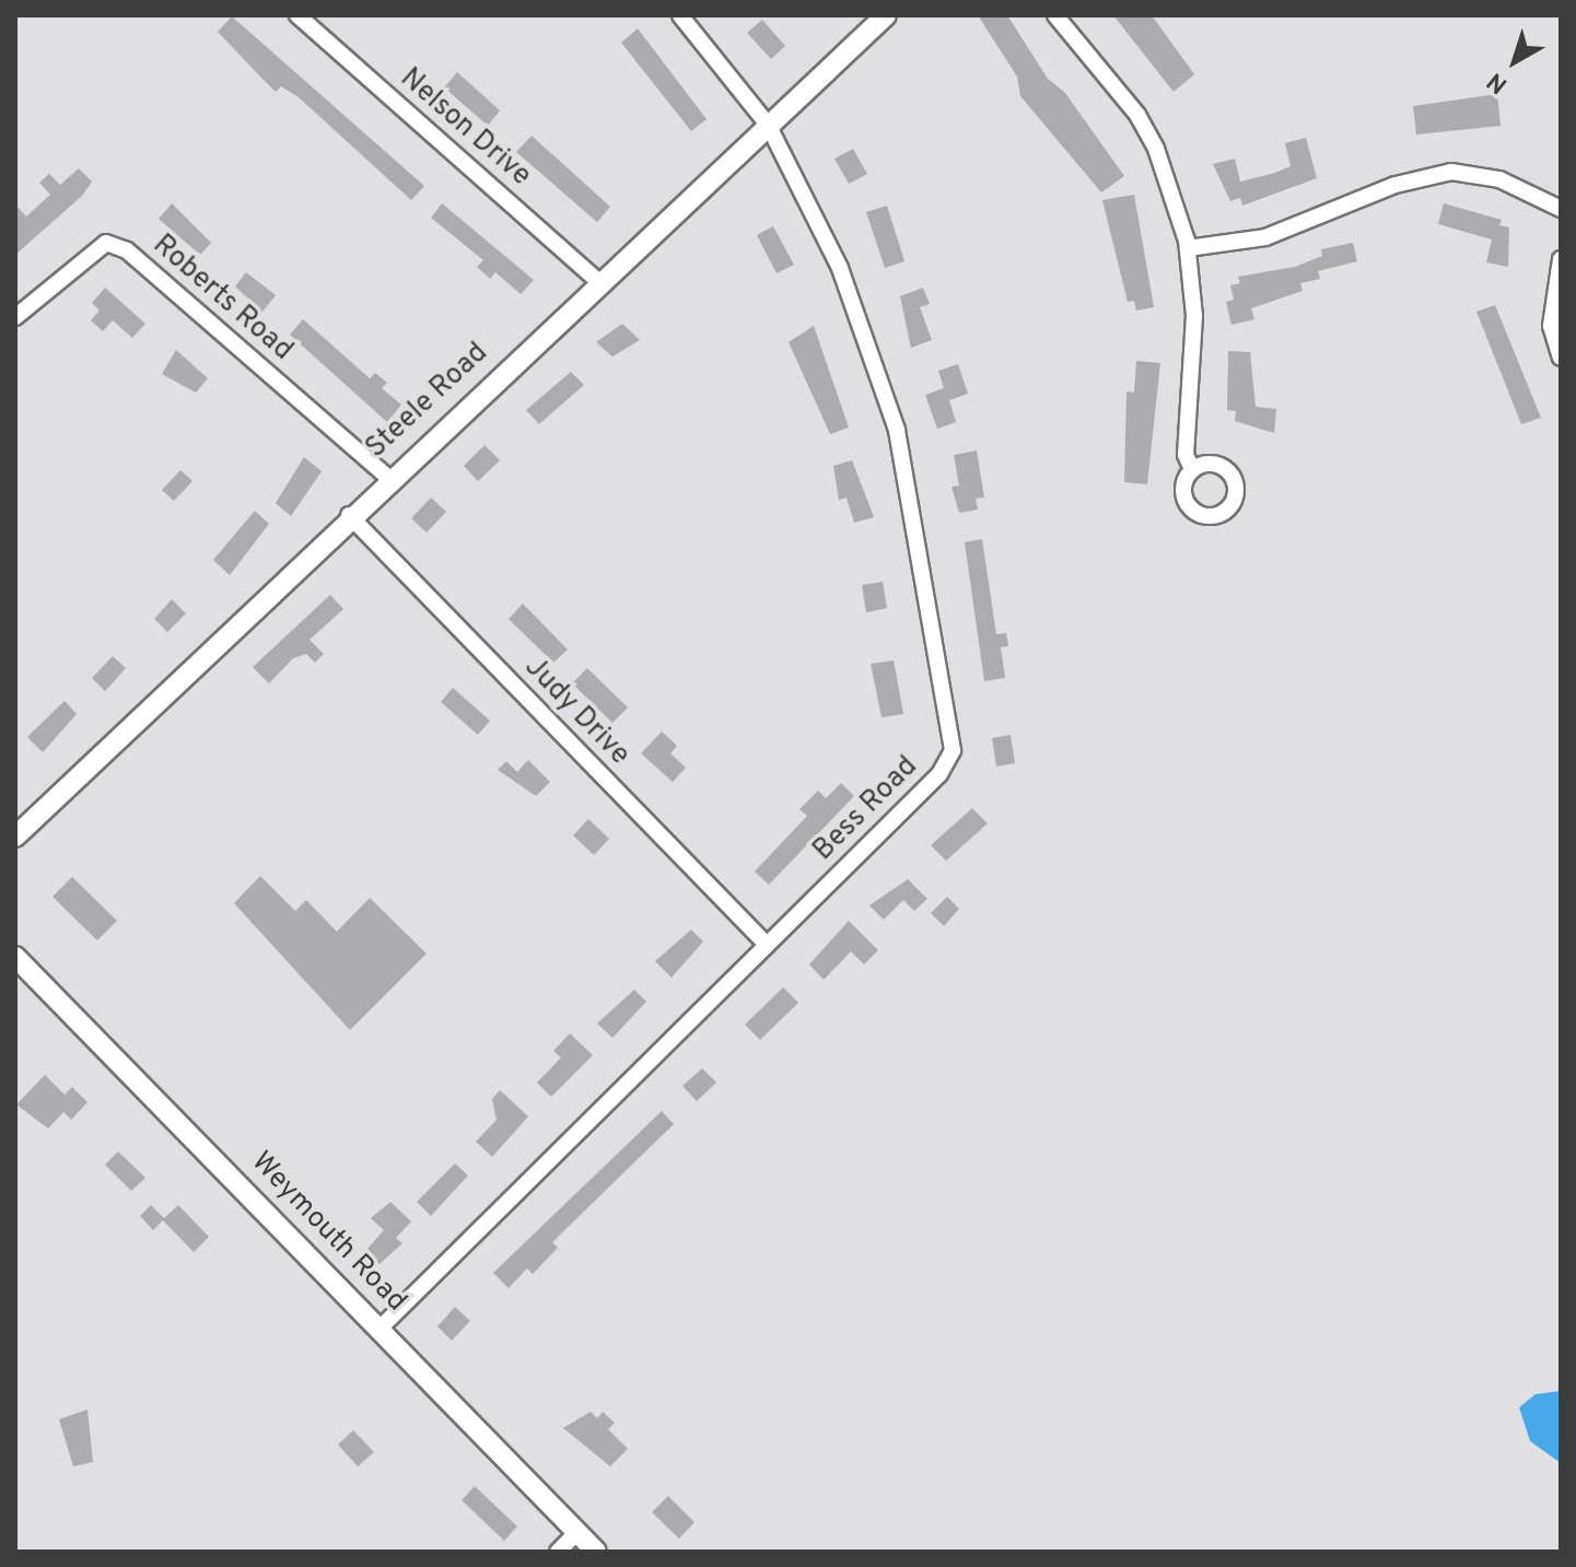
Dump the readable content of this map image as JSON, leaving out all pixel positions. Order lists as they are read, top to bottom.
{
  "streets": {
    "street": [
      "Nelson Drive",
      "Roberts Road",
      "Steele Road",
      "Judy Drive",
      "Bess Road",
      "Weymouth Road"
    ]
  },
  "crossings": [
    ["Nelson Drive", "Steele Road"],
    ["Roberts Road", "Steele Road"],
    ["Steele Road", "Judy Drive"],
    ["Steele Road", "Bess Road"],
    ["Judy Drive", "Bess Road"],
    ["Bess Road", "Weymouth Road"]
  ],
  "north": "bottom left"
}
